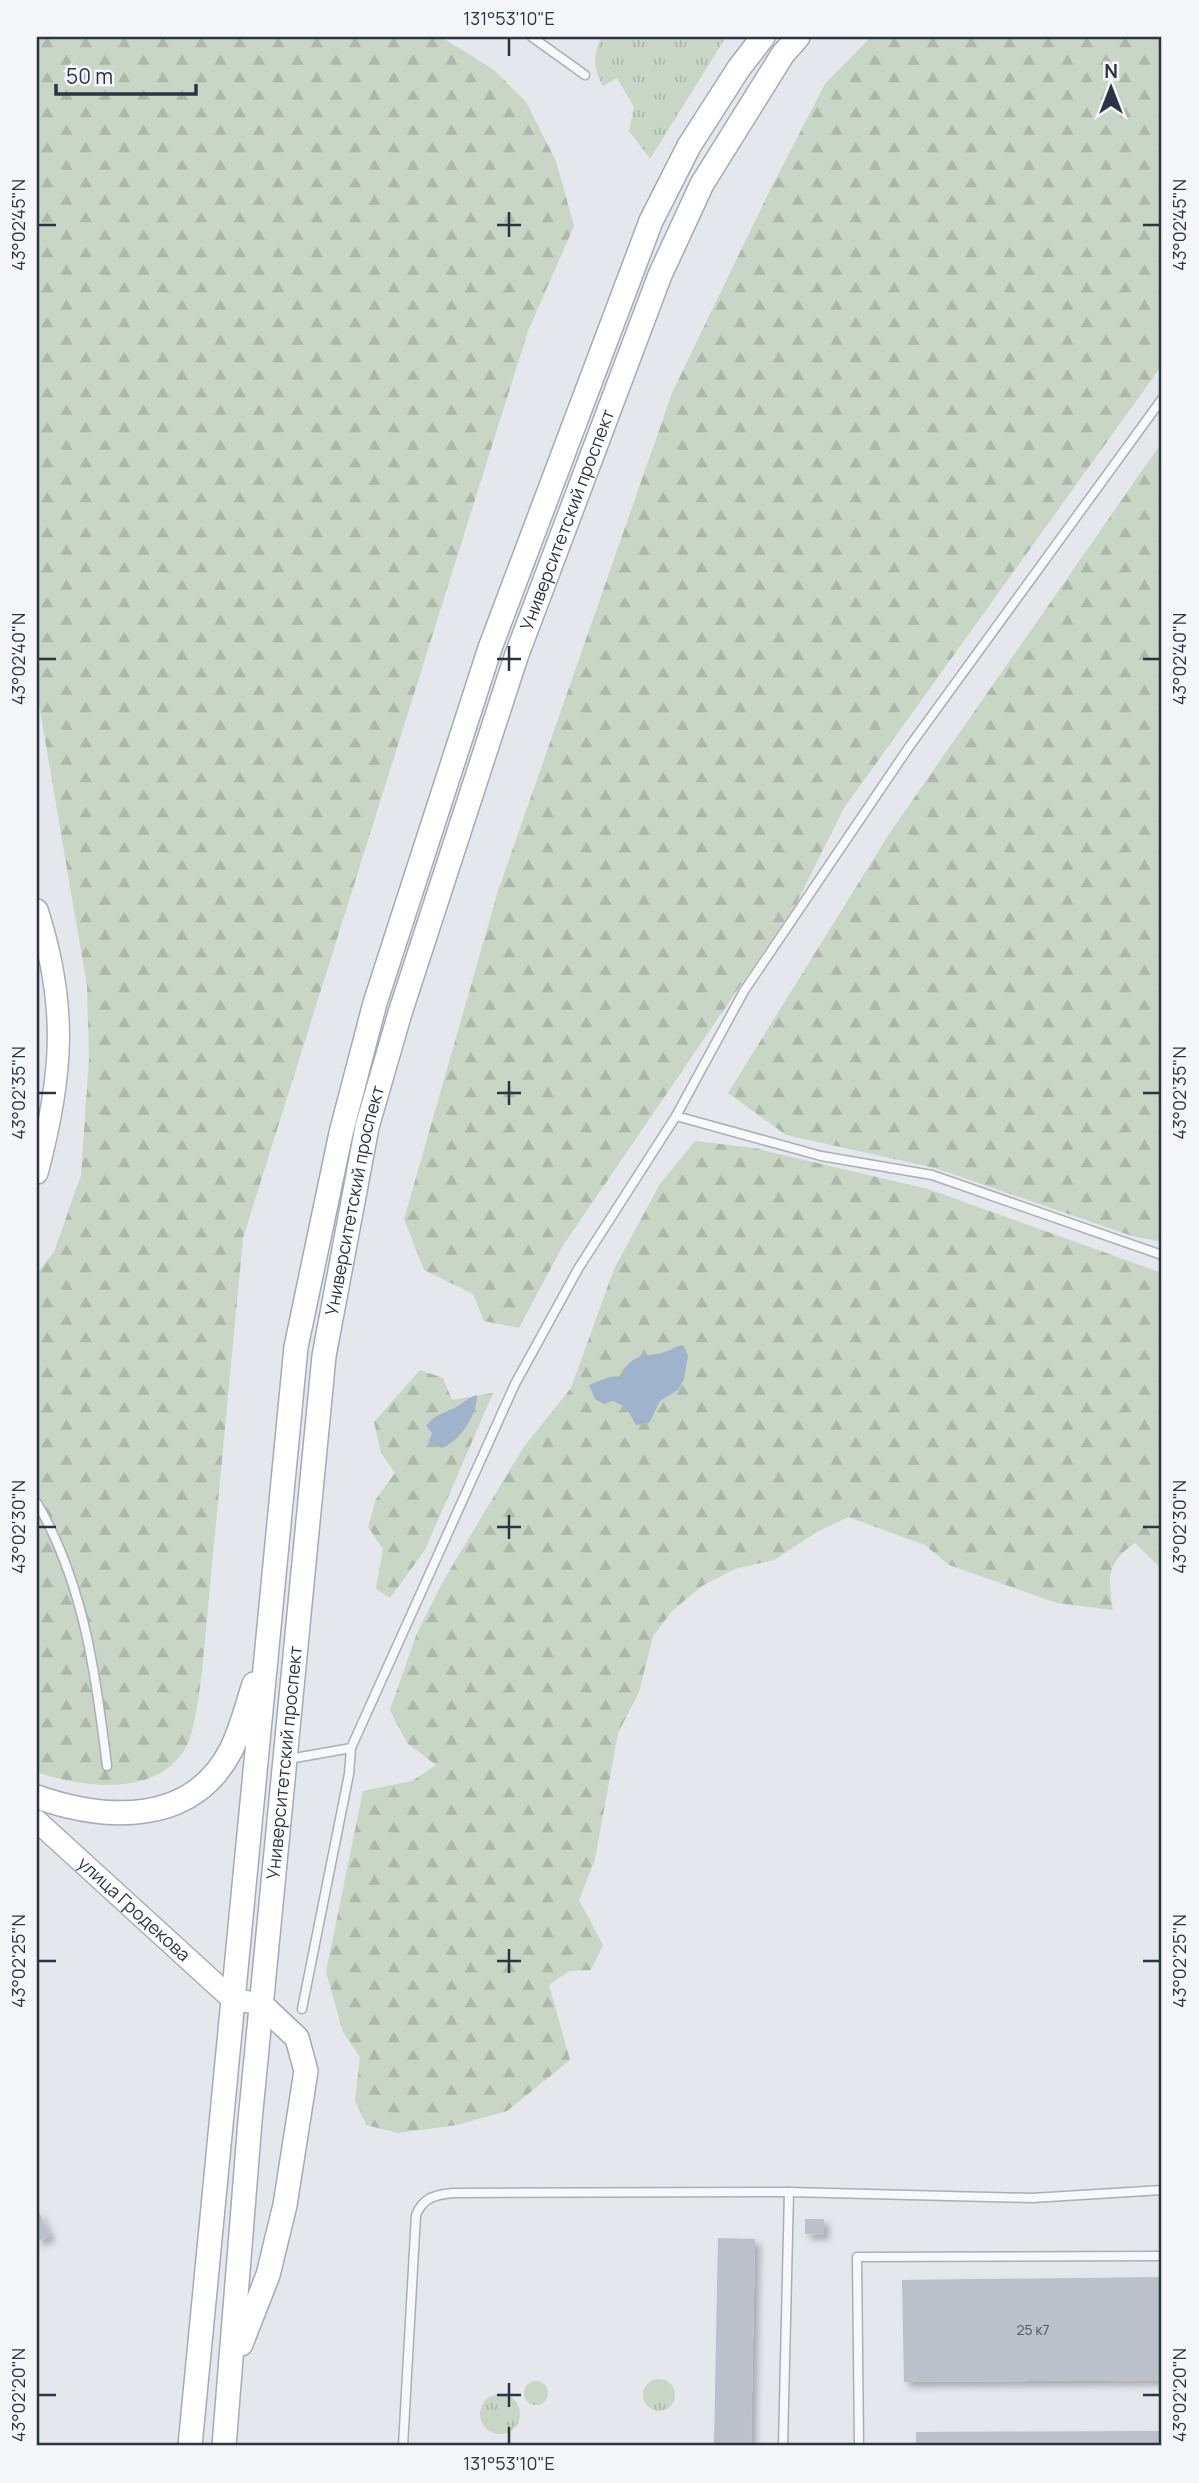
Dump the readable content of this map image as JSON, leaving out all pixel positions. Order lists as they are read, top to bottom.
{
  "streets": {
    "main road": ["Университетский проспект", "улица Гродекова"]
  },
  "crossings": [
    ["Университетский проспект", "улица Гродекова"]
  ],
  "house_numbers": ["25 к7"],
  "scale_bar": "50 m",
  "north": "top",
  "coordinates": [
    "131°53'10\"E",
    "43°02'45\"N",
    "43°02'40\"N",
    "43°02'35\"N",
    "43°02'30\"N",
    "43°02'25\"N",
    "43°02'20\"N"
  ]
}
